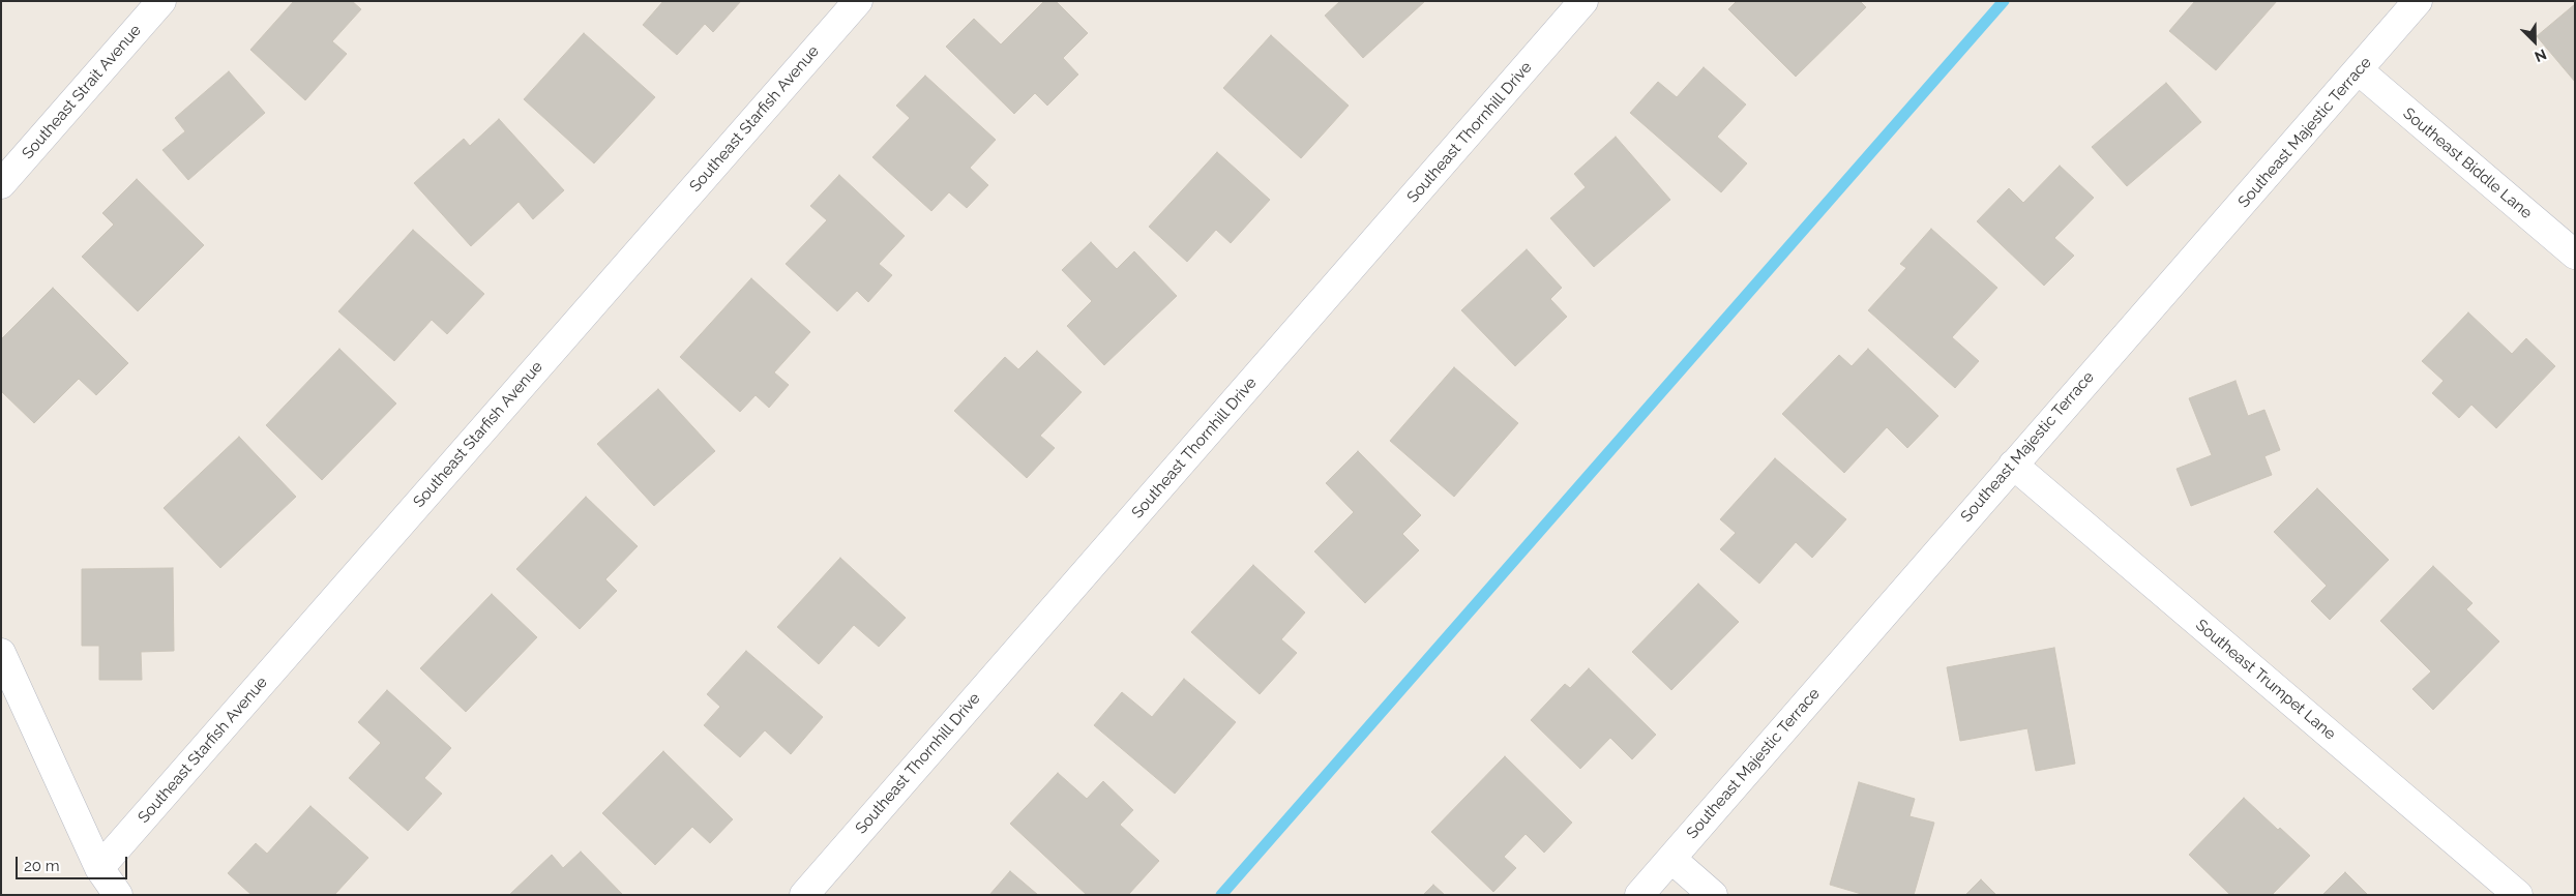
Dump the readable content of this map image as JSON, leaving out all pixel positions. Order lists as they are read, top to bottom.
{
  "streets": {
    "street": [
      "Southeast Strait Avenue",
      "Southeast Starfish Avenue",
      "Southeast Thornhill Drive",
      "Southeast Majestic Terrace",
      "Southeast Biddle Lane",
      "Southeast Trumpet Lane"
    ]
  },
  "crossings": [
    ["Southeast Majestic Terrace", "Southeast Biddle Lane"],
    ["Southeast Majestic Terrace", "Southeast Trumpet Lane"]
  ],
  "scale_bar": "20 m",
  "north": "bottom right"
}
